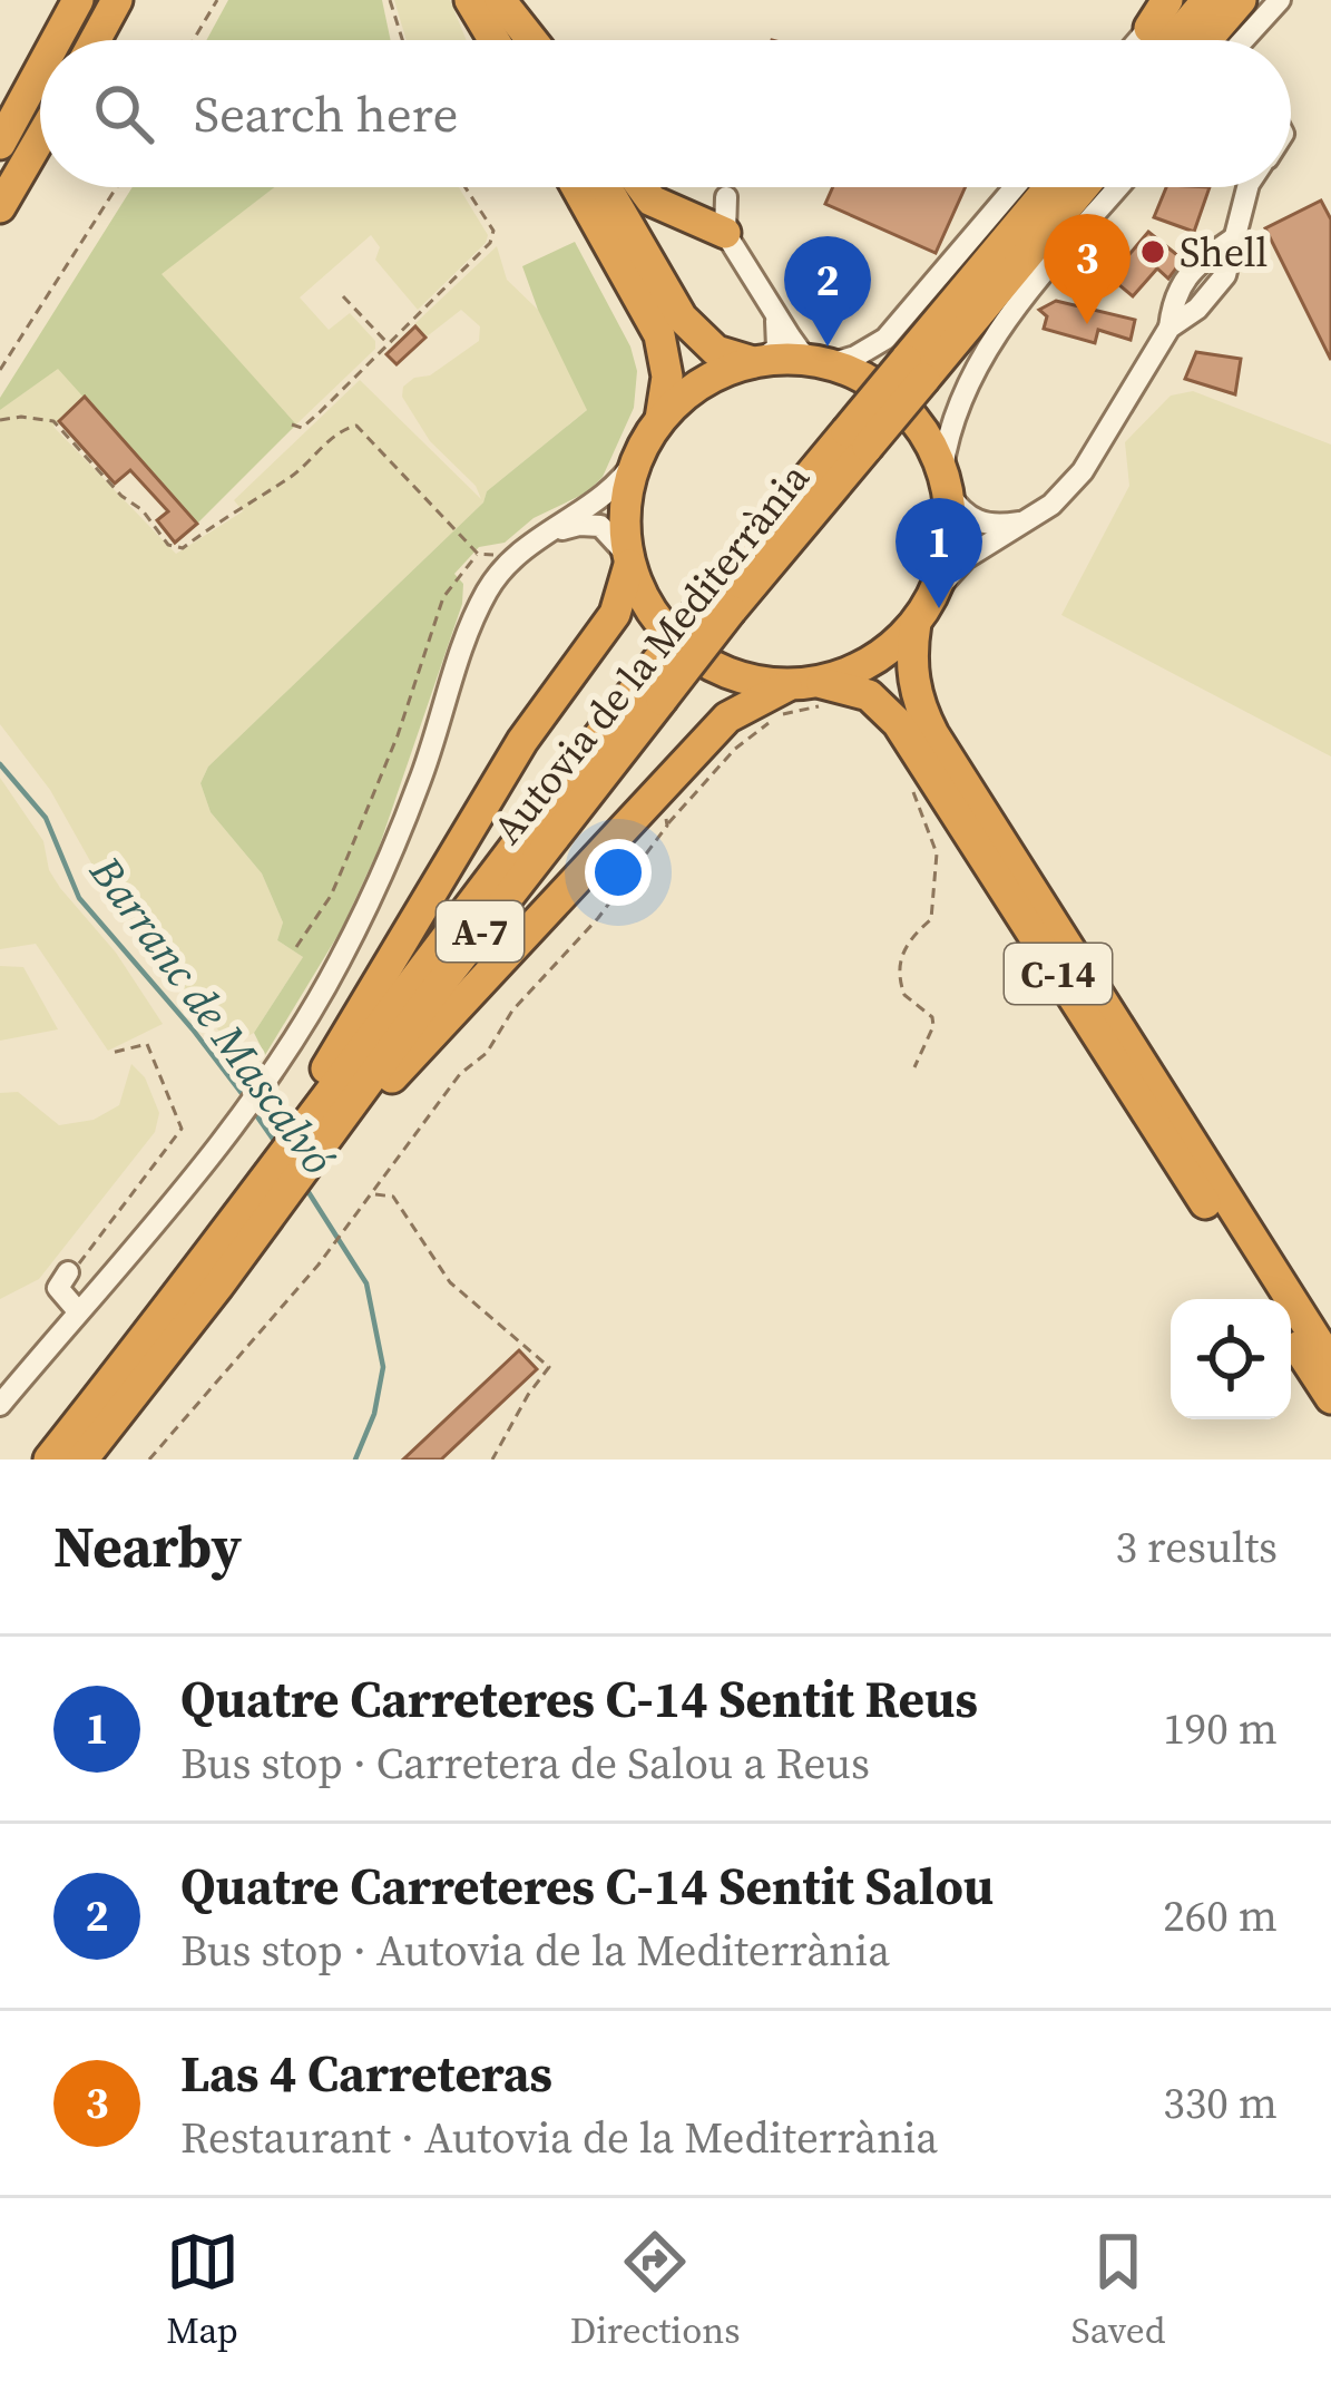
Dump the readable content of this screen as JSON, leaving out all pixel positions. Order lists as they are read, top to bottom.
{
  "streets": {
    "highway": ["Autovia de la Mediterrània", "A-7", "C-14"]
  },
  "water": ["Barranc de Mascalvó"],
  "places": ["Shell"],
  "page": {
    "search": "Search here",
    "pins": ["3", "2", "1"],
    "heading": ["Nearby", "3 results"],
    "list": [
      {
        "mark": "1",
        "name": "Quatre Carreteres C-14 Sentit Reus",
        "note": "Bus stop · Carretera de Salou a Reus",
        "value": "190 m"
      },
      {
        "mark": "2",
        "name": "Quatre Carreteres C-14 Sentit Salou",
        "note": "Bus stop · Autovia de la Mediterrània",
        "value": "260 m"
      },
      {
        "mark": "3",
        "name": "Las 4 Carreteras",
        "note": "Restaurant · Autovia de la Mediterrània",
        "value": "330 m"
      }
    ],
    "nav": ["Map", "Directions", "Saved"]
  }
}
